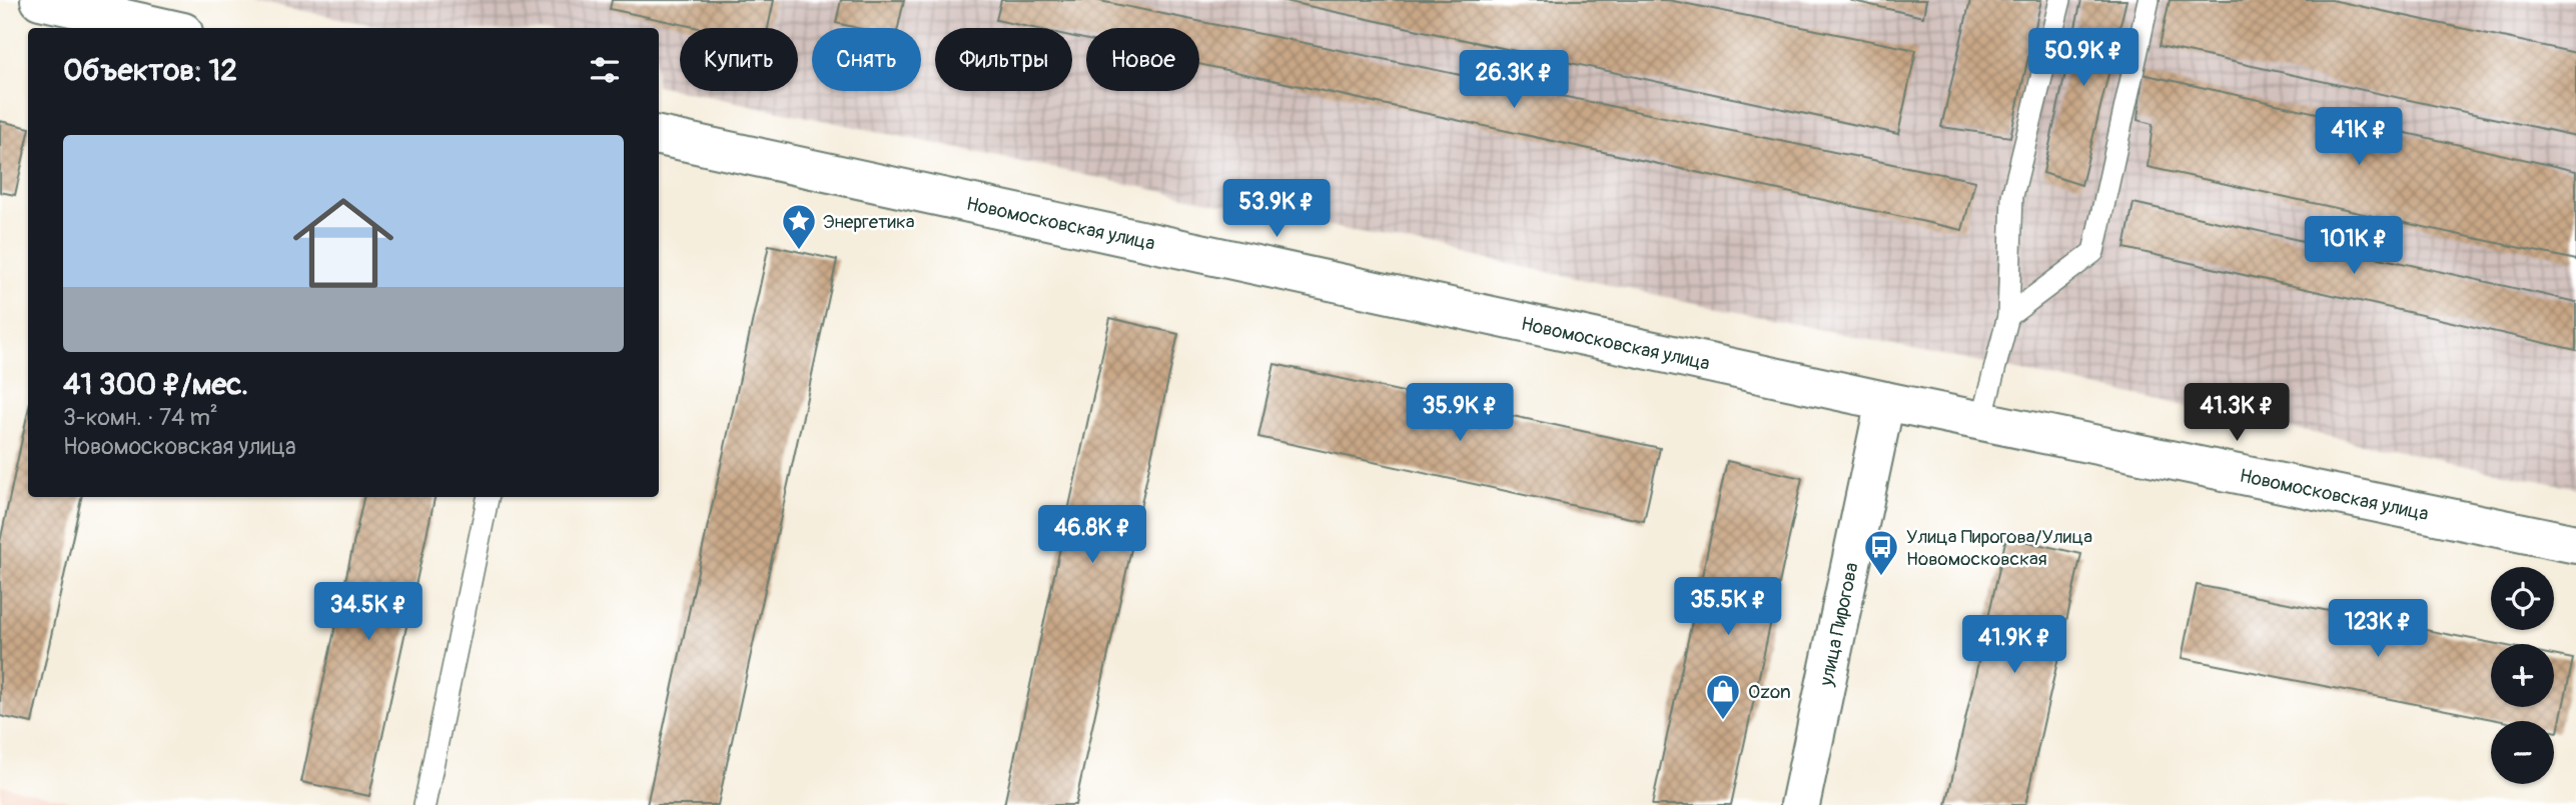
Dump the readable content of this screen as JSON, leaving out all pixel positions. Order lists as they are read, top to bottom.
{
  "streets": {
    "street": ["Новомосковская улица", "улица Пирогова"]
  },
  "crossings": [
    ["Новомосковская улица", "улица Пирогова"]
  ],
  "places": {
    "place": ["Энергетика"],
    "bus stop": ["Улица Пирогова/Улица Новомосковская"],
    "shop": ["Ozon"]
  },
  "page": {
    "price": [
      "50.9K ₽",
      "26.3K ₽",
      "41K ₽",
      "53.9K ₽",
      "101K ₽",
      "35.9K ₽",
      "41.3K ₽",
      "46.8K ₽",
      "35.5K ₽",
      "34.5K ₽",
      "123K ₽",
      "41.9K ₽"
    ],
    "chip": [
      "Купить",
      "Снять",
      "Фильтры",
      "Новое"
    ],
    "heading": "Объектов: 12",
    "list": [
      {
        "name": "41 300 ₽/мес.",
        "note": "3-комн. · 74 m² · Новомосковская улица"
      }
    ],
    "map_buttons": ["+", "−"]
  }
}
